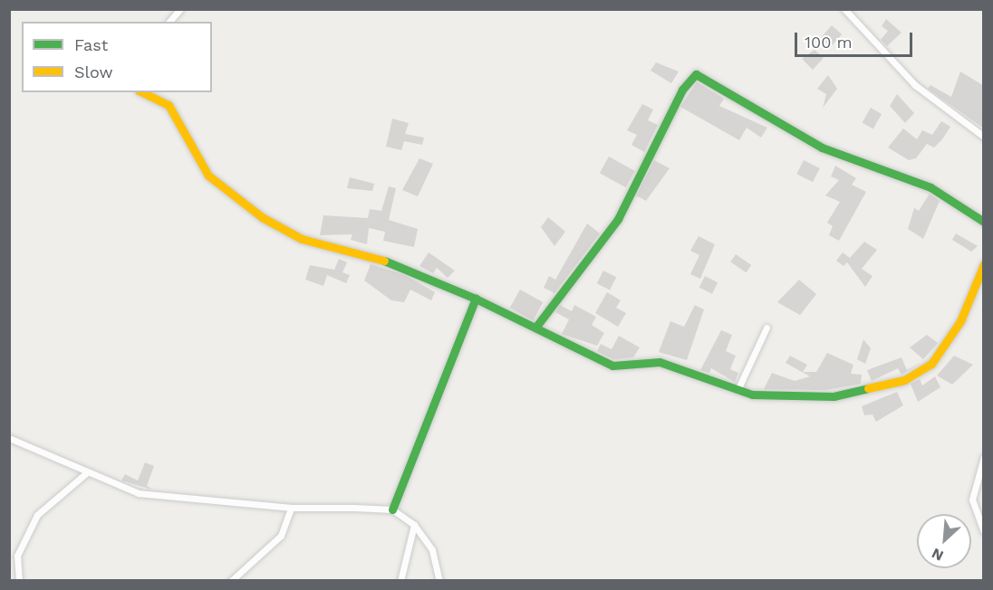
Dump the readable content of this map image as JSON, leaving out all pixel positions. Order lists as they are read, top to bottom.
{
  "legend": ["Fast", "Slow"],
  "scale_bar": "100 m",
  "north": "bottom left"
}
